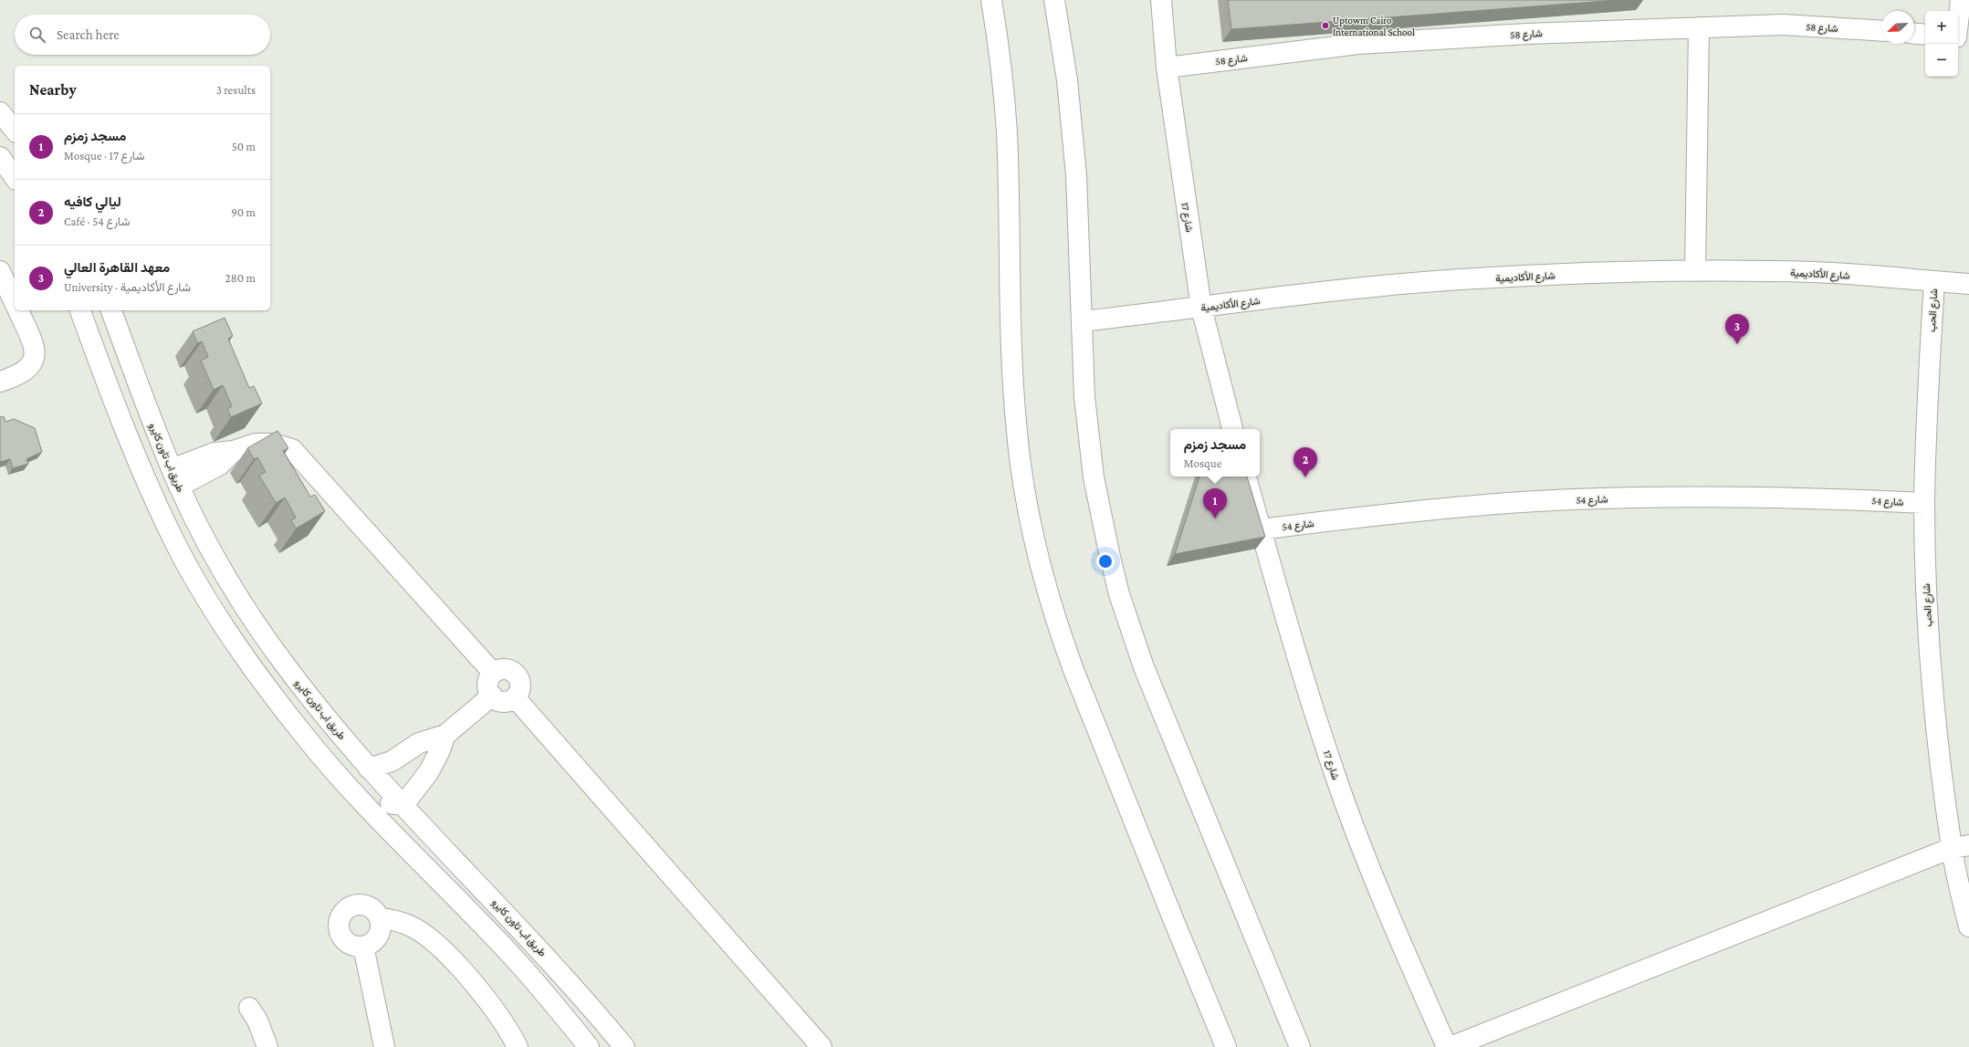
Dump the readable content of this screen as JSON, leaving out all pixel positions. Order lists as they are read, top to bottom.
{
  "streets": {
    "street": [
      "شارع 58",
      "شارع 17",
      "شارع الأكاديمية",
      "شارع الحب",
      "طريق اب تاون كايرو",
      "شارع 54"
    ]
  },
  "crossings": [
    ["شارع 58", "شارع 17"],
    ["شارع 17", "شارع الأكاديمية"],
    ["شارع 17", "شارع 54"],
    ["شارع الأكاديمية", "شارع الحب"],
    ["شارع الحب", "شارع 54"]
  ],
  "places": ["Uptowm Cairo International School"],
  "north": "bottom left",
  "page": {
    "map_buttons": ["+", "−"],
    "search": "Search here",
    "heading": ["Nearby", "3 results"],
    "list": [
      {
        "mark": "1",
        "name": "مسجد زمزم",
        "note": "Mosque · شارع 17",
        "value": "50 m"
      },
      {
        "mark": "2",
        "name": "ليالي كافيه",
        "note": "Café · شارع 54",
        "value": "90 m"
      },
      {
        "mark": "3",
        "name": "معهد القاهرة العالي",
        "note": "University · شارع الأكاديمية",
        "value": "280 m"
      }
    ],
    "pins": ["3", "2", "1"],
    "popup": ["مسجد زمزم", "Mosque"]
  }
}
